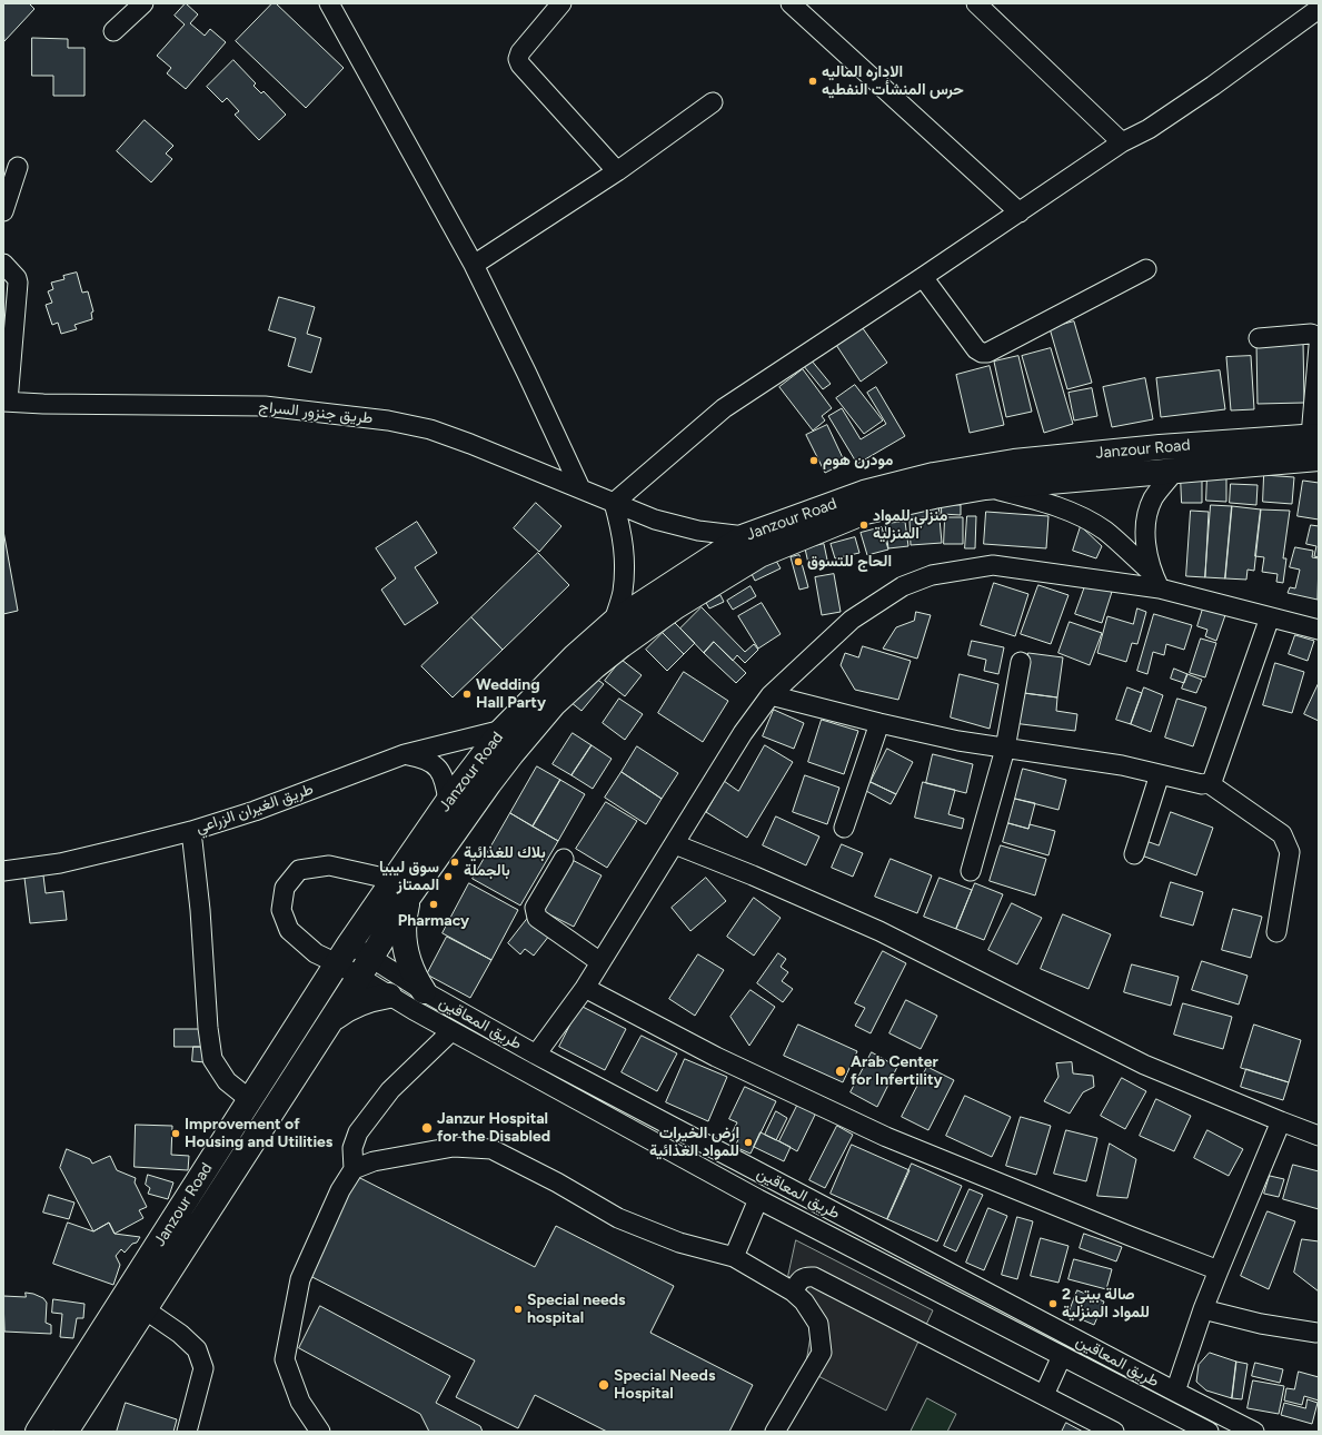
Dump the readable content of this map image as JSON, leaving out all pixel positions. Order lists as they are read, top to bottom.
{
  "streets": {
    "main road": ["Janzour Road"],
    "street": ["طريق جنزور السراج", "طريق الغيران الزراعي", "طريق المعاقين"]
  },
  "crossings": [
    ["طريق جنزور السراج", "Janzour Road"],
    ["Janzour Road", "طريق الغيران الزراعي"],
    ["Janzour Road", "طريق المعاقين"]
  ],
  "places": [
    "الاداره الماليه حرس المنشأت النفطيه",
    "مودرن هوم",
    "منزلي للمواد المنزلية",
    "الحاج للتسوق",
    "Wedding Hall Party",
    "بلاك للغذائية بالجملة",
    "سوق ليبيا الممتاز",
    "Pharmacy",
    "Arab Center for Infertility",
    "Janzur Hospital for the Disabled",
    "Improvement of Housing and Utilities",
    "ارض الخيرات للمواد الغذائية",
    "صالة بيتي 2 للمواد المنزلية",
    "Special needs hospital",
    "Special Needs Hospital"
  ]
}
